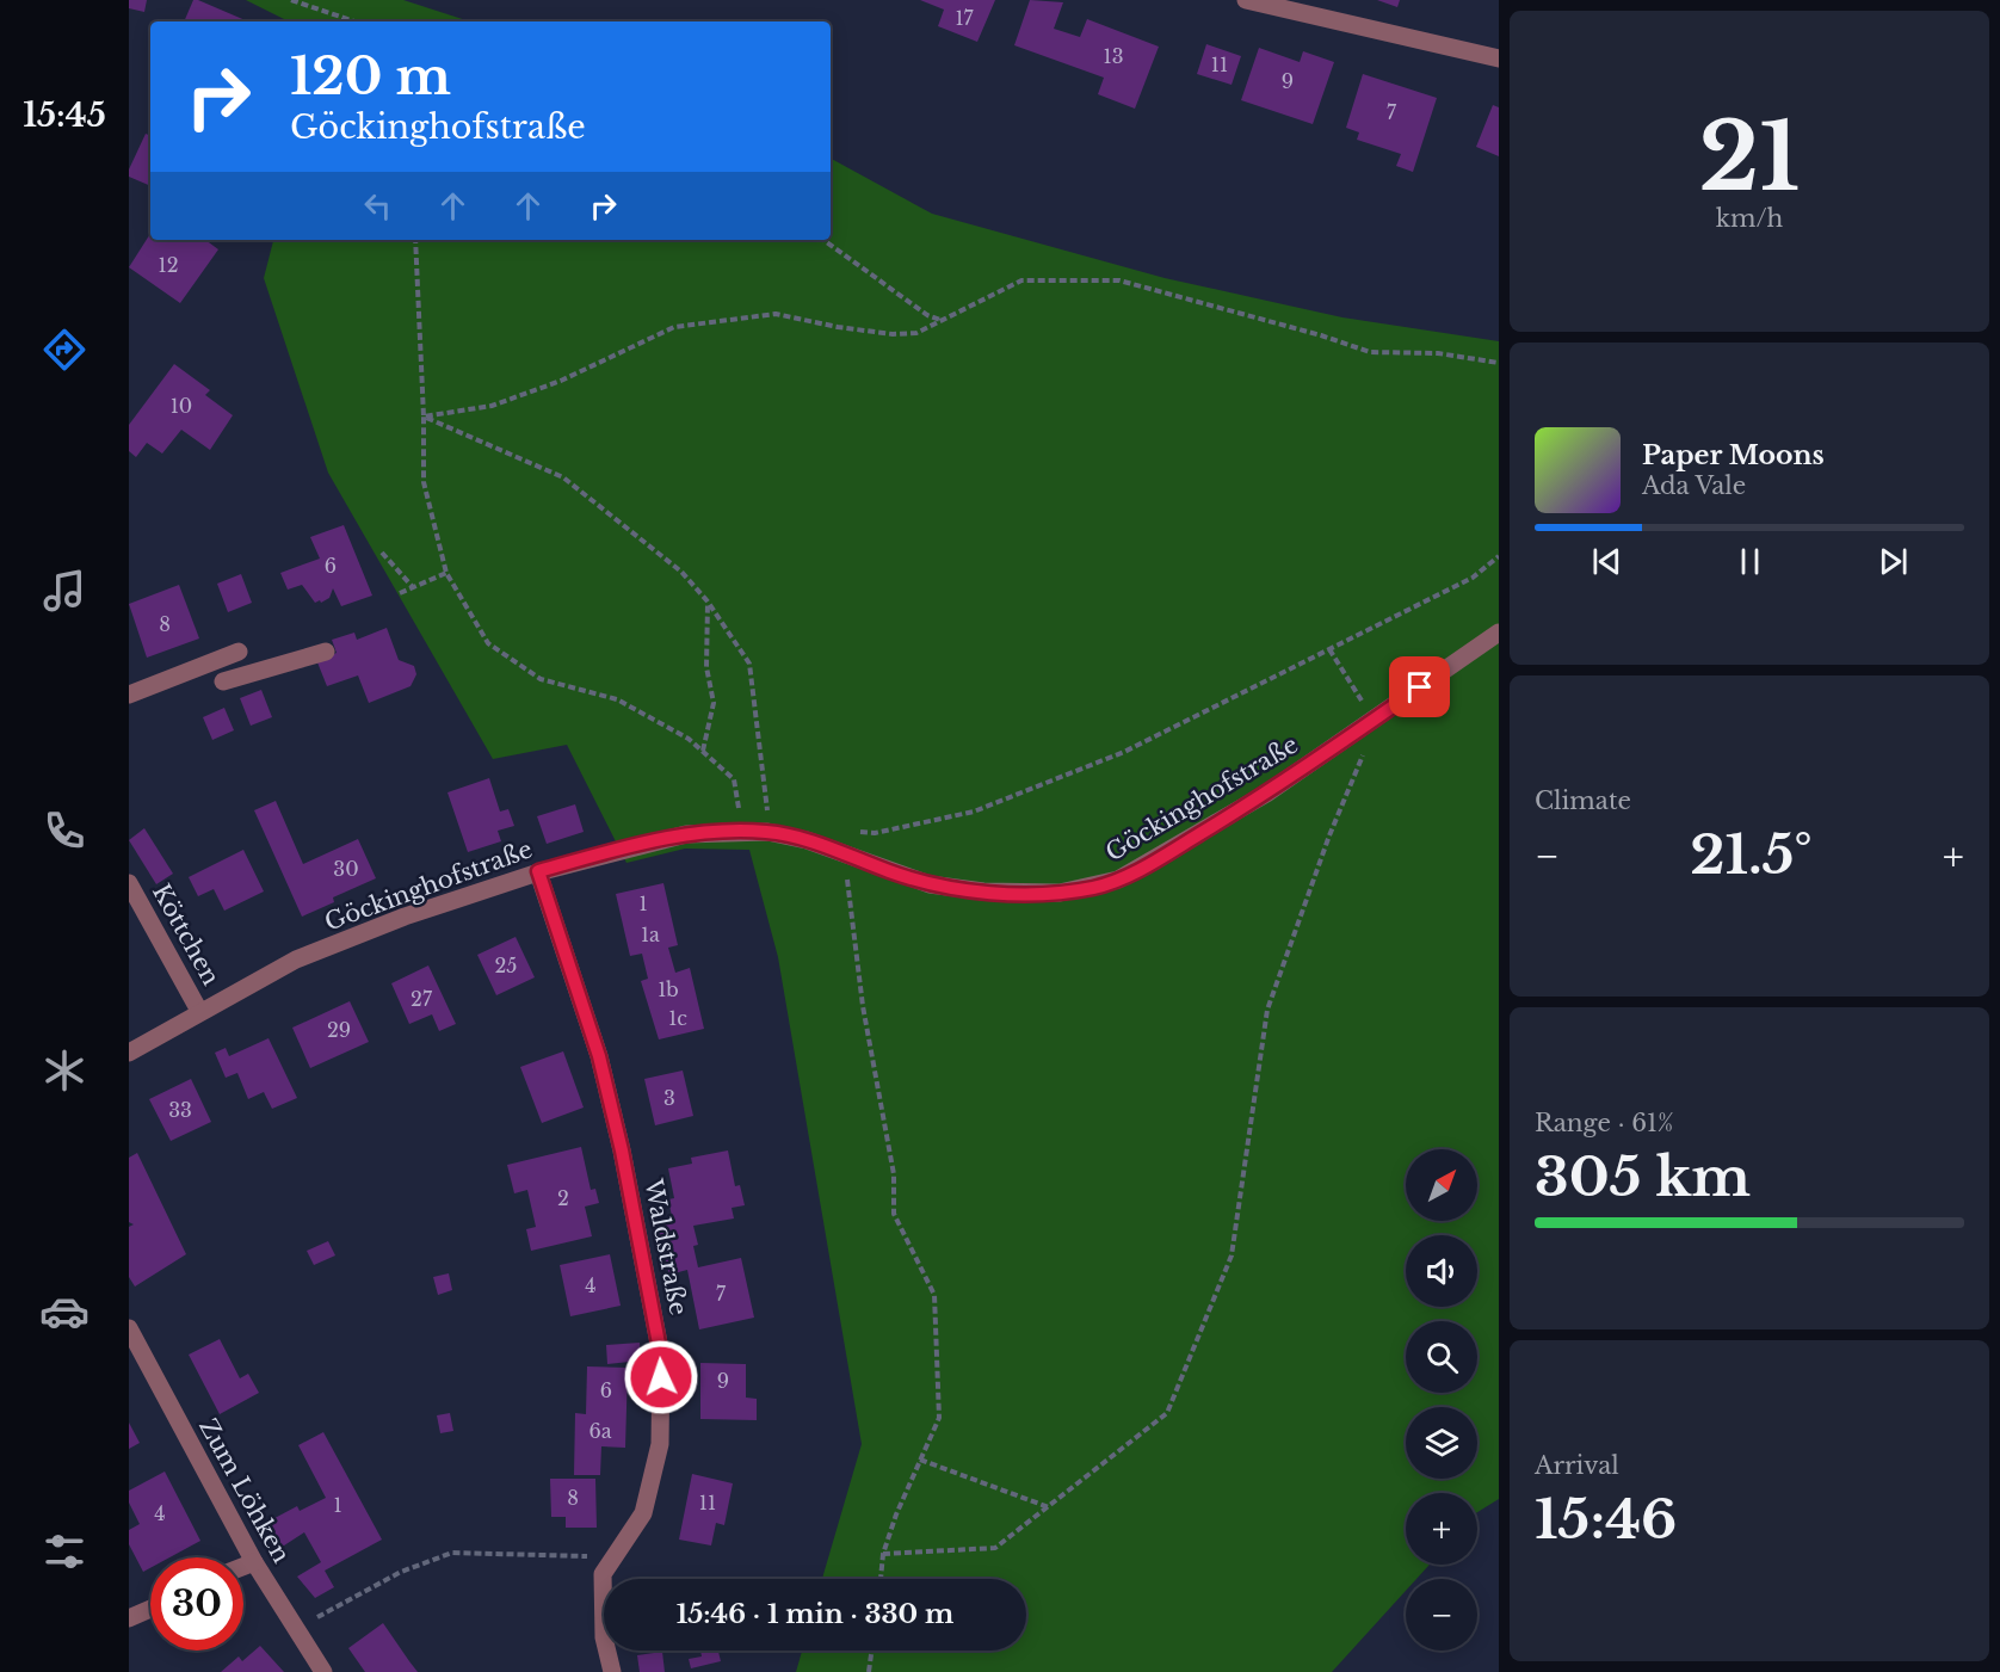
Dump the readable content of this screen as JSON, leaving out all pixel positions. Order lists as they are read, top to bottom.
{
  "streets": {
    "street": [
      "Göckinghofstraße",
      "Köttchen",
      "Waldstraße",
      "Zum Löhken"
    ]
  },
  "crossings": [
    ["Göckinghofstraße", "Köttchen"],
    ["Göckinghofstraße", "Waldstraße"]
  ],
  "house_numbers": [
    "17",
    "13",
    "11",
    "9",
    "7",
    "12",
    "10",
    "6",
    "8",
    "30",
    "1",
    "1a",
    "25",
    "1b",
    "27",
    "1c",
    "29",
    "3",
    "33",
    "2",
    "4",
    "7",
    "9",
    "6",
    "6a",
    "8",
    "11",
    "1",
    "4"
  ],
  "north": "top right",
  "page": {
    "tabs": "15:45",
    "tile": [
      ["21", "km/h"],
      "Climate",
      ["Range · 61%", "305 km"],
      ["Arrival", "15:46"]
    ],
    "turn": ["120 m", "Göckinghofstraße"],
    "song": ["Paper Moons", "Ada Vale"],
    "heat": ["−", "21.5°", "+"],
    "map_buttons": ["+", "−"],
    "limit": "30",
    "trip": "15:46 · 1 min · 330 m"
  }
}
